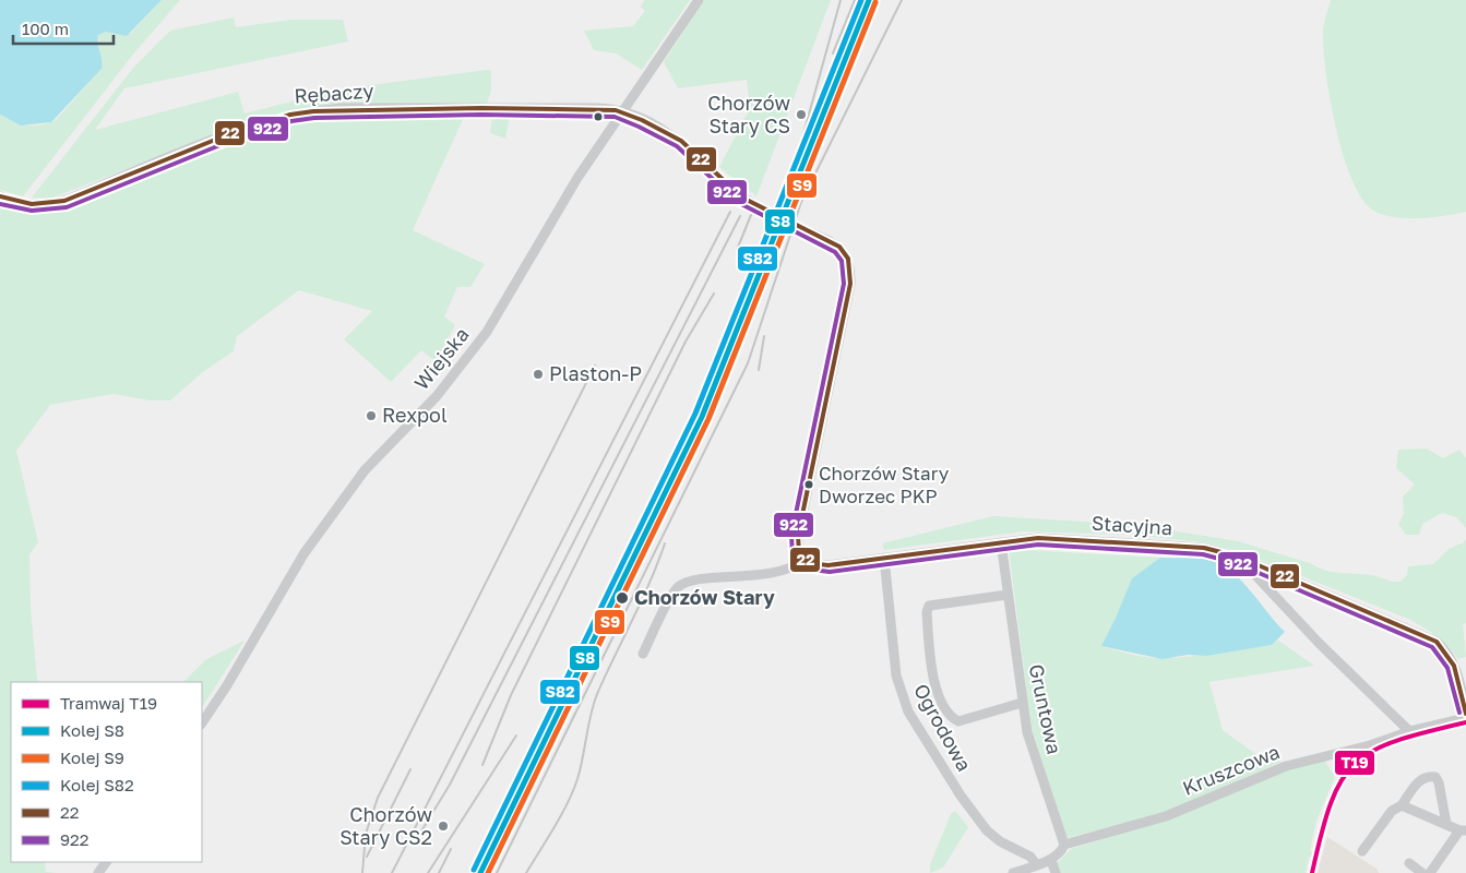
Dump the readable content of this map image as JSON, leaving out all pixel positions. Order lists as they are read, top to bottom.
{
  "streets": {
    "street": [
      "Rębaczy",
      "Wiejska",
      "Stacyjna",
      "Gruntowa",
      "Ogrodowa",
      "Kruszcowa"
    ]
  },
  "crossings": [
    ["Rębaczy", "Wiejska"],
    ["Stacyjna", "Gruntowa"],
    ["Stacyjna", "Ogrodowa"],
    ["Gruntowa", "Kruszcowa"]
  ],
  "places": [
    "Chorzów Stary CS",
    "Plaston-P",
    "Rexpol",
    "Chorzów Stary Dworzec PKP",
    "Chorzów Stary",
    "Chorzów Stary CS2"
  ],
  "lines": [
    "rail line S8",
    "rail line S82",
    "rail line S9",
    "transit line 22",
    "transit line 922",
    "tram line T19"
  ],
  "legend": [
    "Tramwaj T19",
    "Kolej S8",
    "Kolej S9",
    "Kolej S82",
    "22",
    "922"
  ],
  "scale_bar": "100 m"
}
